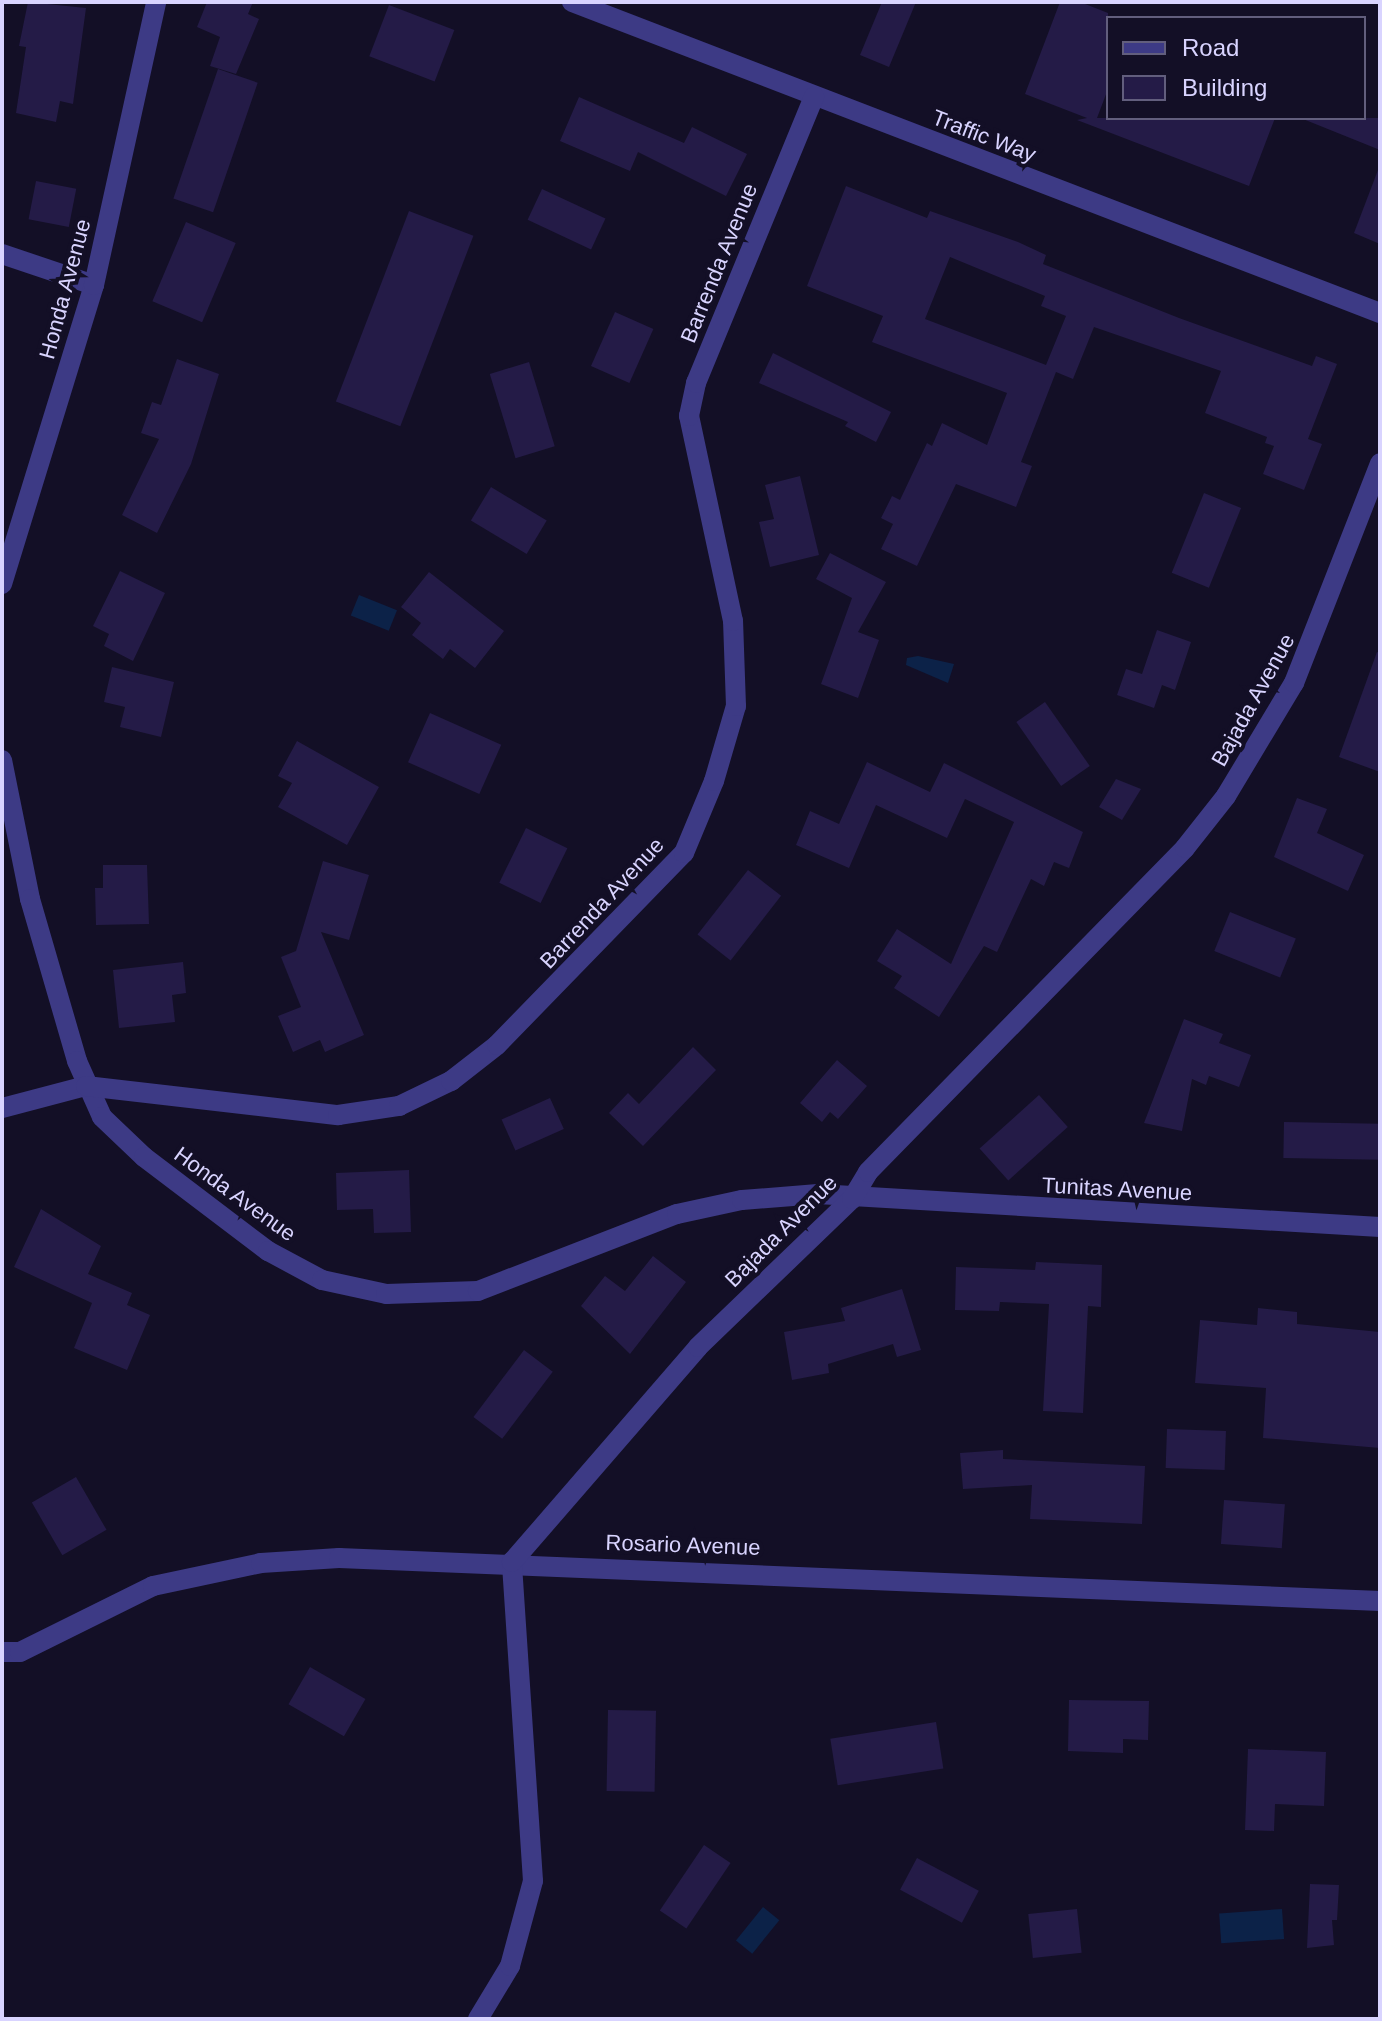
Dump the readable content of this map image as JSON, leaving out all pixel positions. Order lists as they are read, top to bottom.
{
  "streets": {
    "street": [
      "Traffic Way",
      "Barrenda Avenue",
      "Honda Avenue",
      "Bajada Avenue",
      "Tunitas Avenue",
      "Rosario Avenue"
    ]
  },
  "crossings": [
    ["Traffic Way", "Barrenda Avenue"],
    ["Barrenda Avenue", "Honda Avenue"],
    ["Honda Avenue", "Bajada Avenue"],
    ["Honda Avenue", "Tunitas Avenue"],
    ["Bajada Avenue", "Tunitas Avenue"],
    ["Bajada Avenue", "Rosario Avenue"]
  ],
  "legend": ["Road", "Building"]
}
